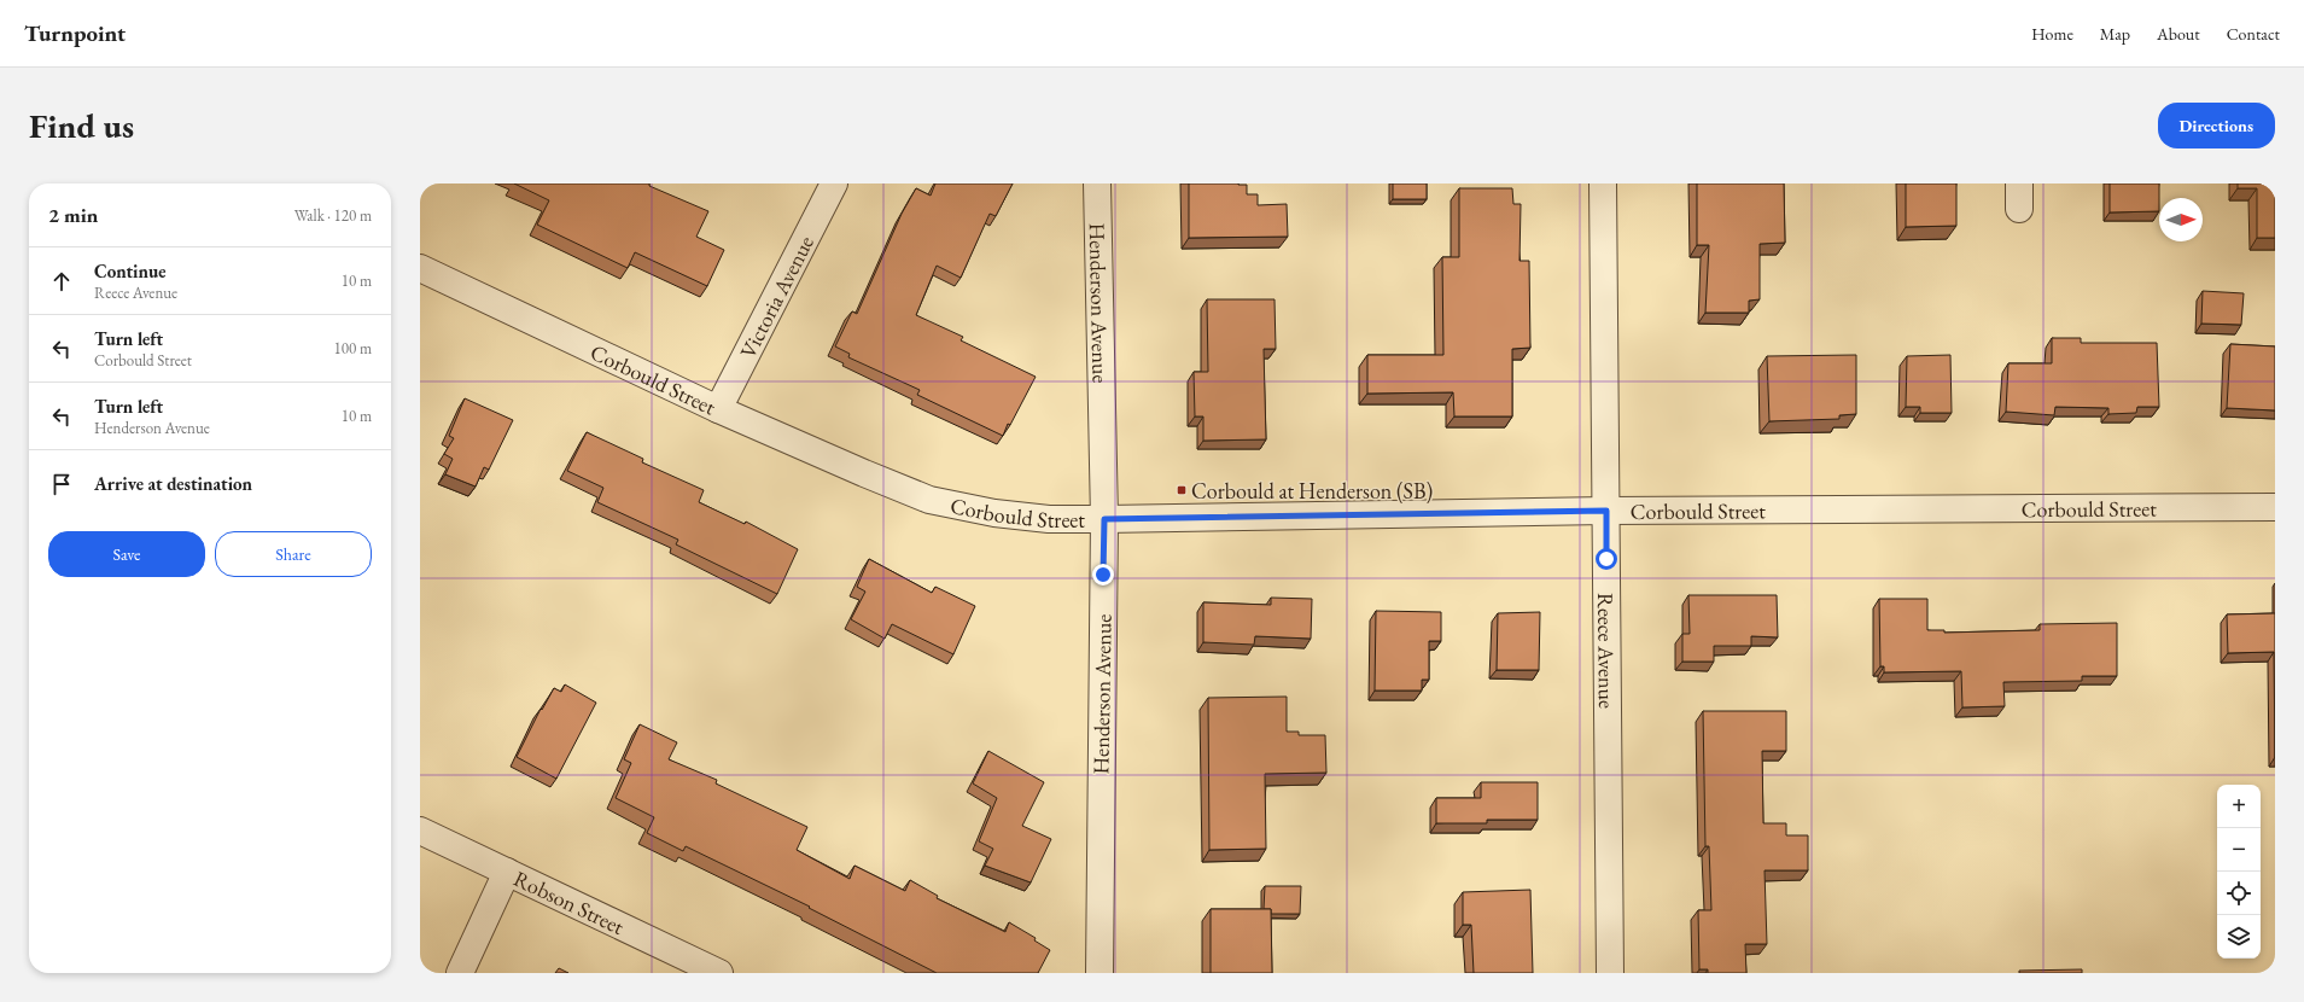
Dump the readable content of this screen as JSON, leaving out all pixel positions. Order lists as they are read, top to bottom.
{
  "streets": {
    "street": [
      "Victoria Avenue",
      "Henderson Avenue",
      "Corbould Street",
      "Reece Avenue",
      "Robson Street"
    ]
  },
  "crossings": [
    ["Victoria Avenue", "Corbould Street"],
    ["Henderson Avenue", "Corbould Street"],
    ["Corbould Street", "Reece Avenue"]
  ],
  "places": {
    "transit": ["Corbould at Henderson (SB)"]
  },
  "north": "right",
  "page": {
    "header": "Turnpoint",
    "nav": [
      "Home",
      "Map",
      "About",
      "Contact"
    ],
    "buttons": [
      "Directions",
      ["Save", "Share"]
    ],
    "title": "Find us",
    "heading": ["2 min", "Walk · 120 m"],
    "list": [
      ["Continue", "Reece Avenue", "10 m"],
      ["Turn left", "Corbould Street", "100 m"],
      ["Turn left", "Henderson Avenue", "10 m"],
      "Arrive at destination"
    ],
    "map_buttons": ["+", "−"]
  }
}
